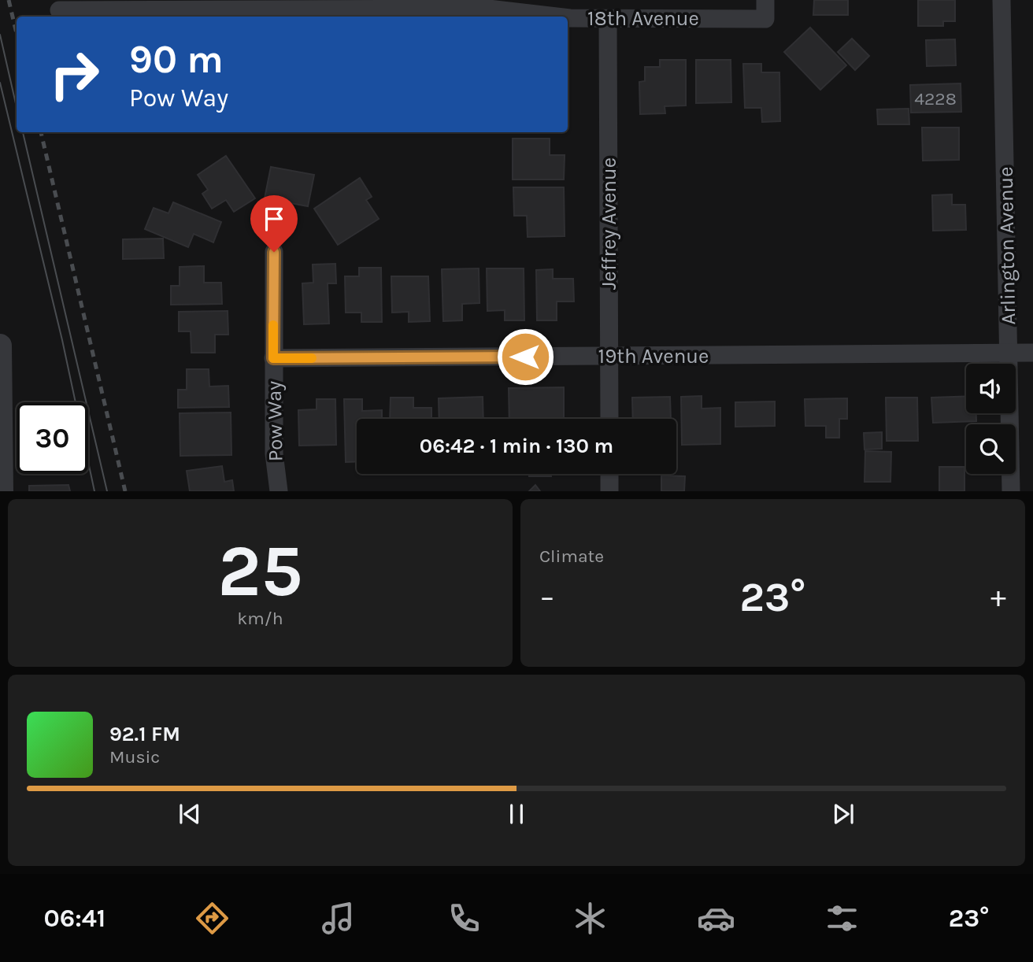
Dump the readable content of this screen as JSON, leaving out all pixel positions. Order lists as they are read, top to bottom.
{
  "streets": {
    "street": [
      "18th Avenue",
      "Jeffrey Avenue",
      "Arlington Avenue",
      "19th Avenue",
      "Pow Way"
    ]
  },
  "crossings": [
    ["18th Avenue", "Jeffrey Avenue"],
    ["Jeffrey Avenue", "19th Avenue"],
    ["Arlington Avenue", "19th Avenue"],
    ["19th Avenue", "Pow Way"]
  ],
  "house_numbers": ["4228"],
  "page": {
    "turn": ["90 m", "Pow Way"],
    "limit": "30",
    "trip": "06:42 · 1 min · 130 m",
    "tile": [
      ["25", "km/h"],
      "Climate"
    ],
    "heat": ["−", "23°", "+"],
    "song": ["92.1 FM", "Music"],
    "tabs": ["06:41", "23°"]
  }
}
